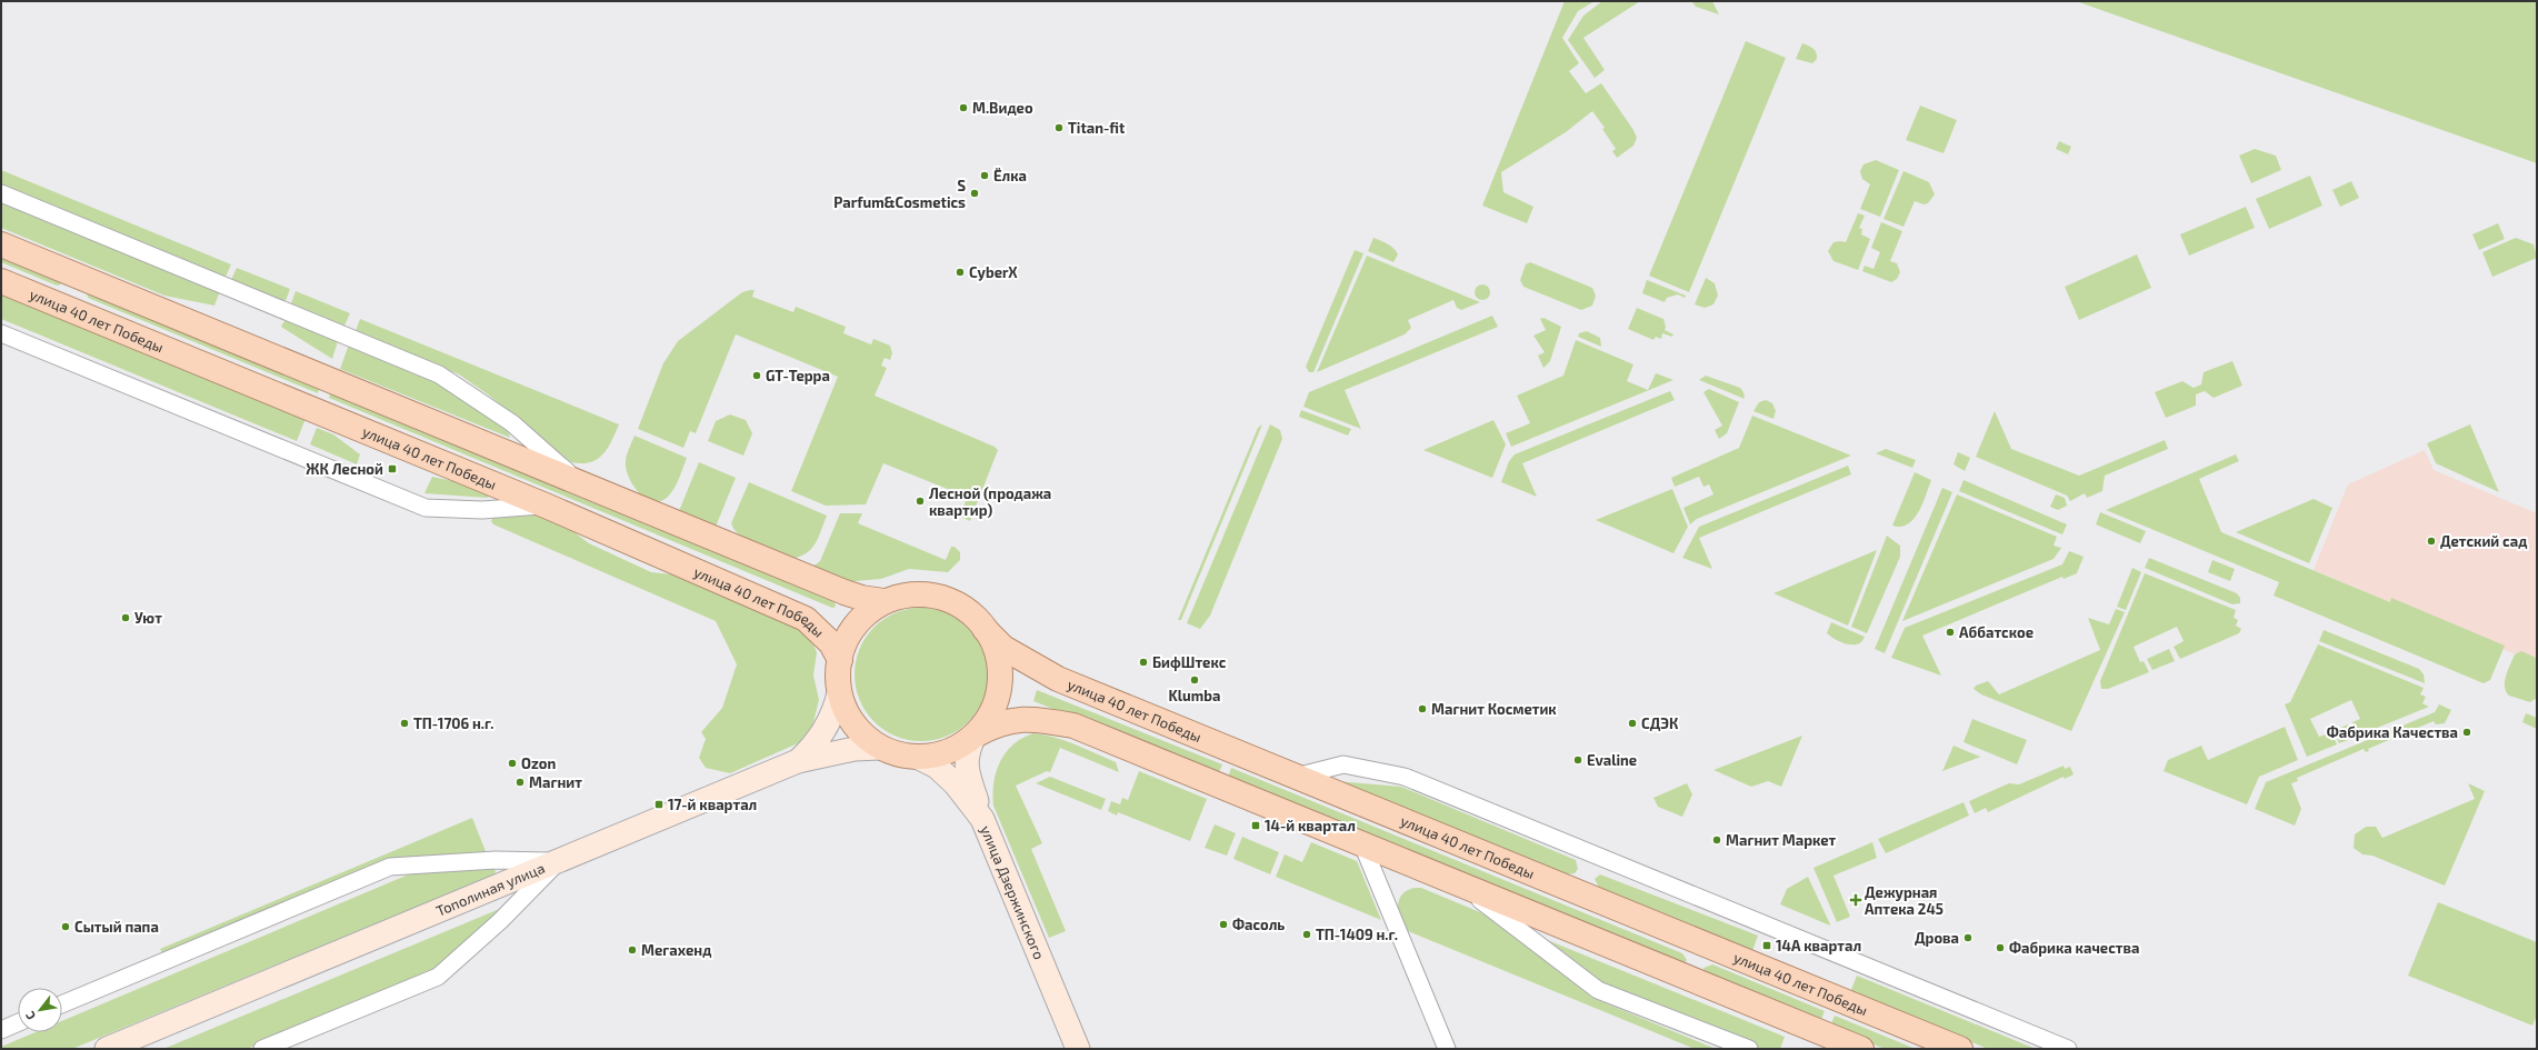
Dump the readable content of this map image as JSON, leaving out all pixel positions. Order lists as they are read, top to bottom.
{
  "streets": {
    "main road": ["улица 40 лет Победы", "Тополиная улица", "улица Дзержинского"]
  },
  "places": {
    "other": [
      "М.Видео",
      "Titan-fit",
      "Ёлка",
      "S Parfum&Cosmetics",
      "CyberX",
      "GT-Терра",
      "Лесной (продажа квартир)",
      "Детский сад",
      "Уют",
      "Аббатское",
      "БифШтекс",
      "Klumba",
      "Магнит Косметик",
      "ТП-1706 н.г.",
      "СДЭК",
      "Фабрика Качества",
      "Evaline",
      "Ozon",
      "Магнит",
      "Магнит Маркет",
      "Фасоль",
      "Сытый папа",
      "ТП-1409 н.г.",
      "Дрова",
      "Фабрика качества",
      "Мегахенд"
    ],
    "transit": [
      "ЖК Лесной",
      "17-й квартал",
      "14-й квартал",
      "14А квартал"
    ],
    "health": ["Дежурная Аптека 245"]
  },
  "north": "bottom left"
}
